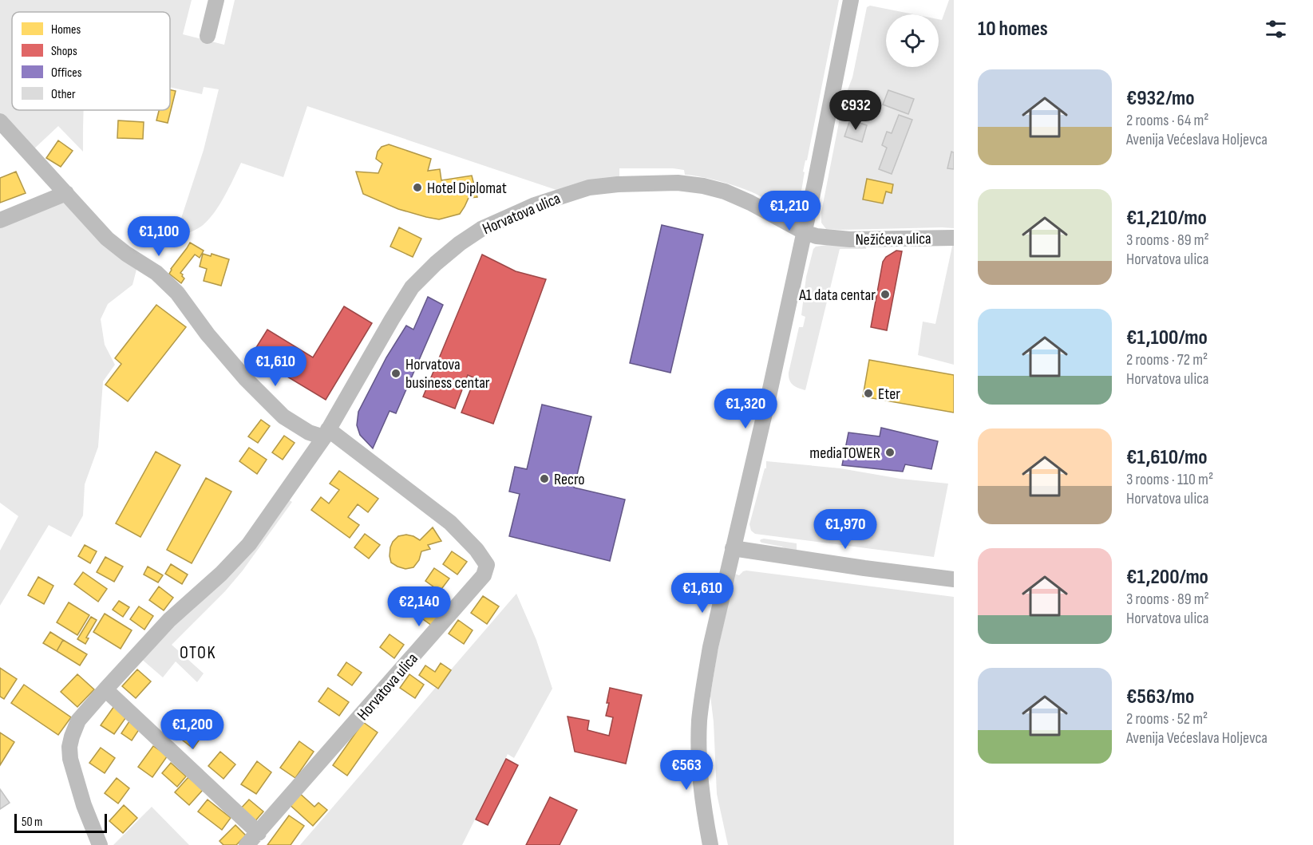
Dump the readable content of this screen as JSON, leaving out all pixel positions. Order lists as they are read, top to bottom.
{
  "streets": {
    "street": ["Horvatova ulica", "Nežićeva ulica"]
  },
  "crossings": [
    ["Horvatova ulica", "Nežićeva ulica"]
  ],
  "districts": ["OTOK"],
  "places": [
    "Hotel Diplomat",
    "A1 data centar",
    "Horvatova business centar",
    "Eter",
    "mediaTOWER",
    "Recro"
  ],
  "legend": [
    "Homes",
    "Shops",
    "Offices",
    "Other"
  ],
  "scale_bar": "50 m",
  "page": {
    "heading": "10 homes",
    "list": [
      {
        "name": "€932/mo",
        "note": "2 rooms · 64 m² · Avenija Većeslava Holjevca"
      },
      {
        "name": "€1,210/mo",
        "note": "3 rooms · 89 m² · Horvatova ulica"
      },
      {
        "name": "€1,100/mo",
        "note": "2 rooms · 72 m² · Horvatova ulica"
      },
      {
        "name": "€1,610/mo",
        "note": "3 rooms · 110 m² · Horvatova ulica"
      },
      {
        "name": "€1,200/mo",
        "note": "3 rooms · 89 m² · Horvatova ulica"
      },
      {
        "name": "€563/mo",
        "note": "2 rooms · 52 m² · Avenija Većeslava Holjevca"
      }
    ],
    "price": [
      "€932",
      "€1,210",
      "€1,100",
      "€1,610",
      "€1,320",
      "€1,970",
      "€1,610",
      "€2,140",
      "€1,200",
      "€563"
    ],
    "scale": "50 m"
  }
}
